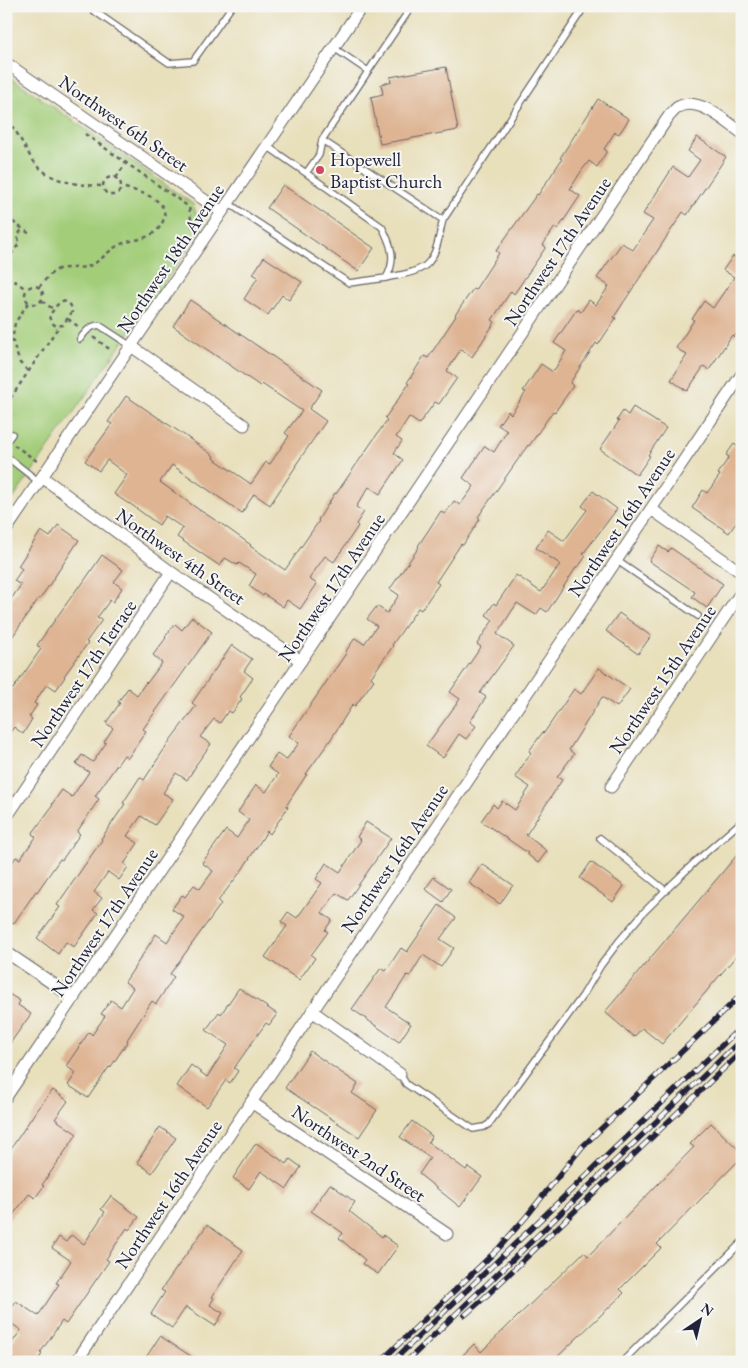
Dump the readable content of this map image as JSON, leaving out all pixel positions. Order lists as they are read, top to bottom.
{
  "streets": {
    "street": [
      "Northwest 6th Street",
      "Northwest 17th Avenue",
      "Northwest 18th Avenue",
      "Northwest 16th Avenue",
      "Northwest 4th Street",
      "Northwest 17th Terrace",
      "Northwest 15th Avenue",
      "Northwest 2nd Street"
    ]
  },
  "crossings": [
    ["Northwest 6th Street", "Northwest 18th Avenue"],
    ["Northwest 17th Avenue", "Northwest 4th Street"],
    ["Northwest 18th Avenue", "Northwest 4th Street"],
    ["Northwest 16th Avenue", "Northwest 2nd Street"],
    ["Northwest 4th Street", "Northwest 17th Terrace"]
  ],
  "places": ["Hopewell Baptist Church"],
  "north": "top right"
}
